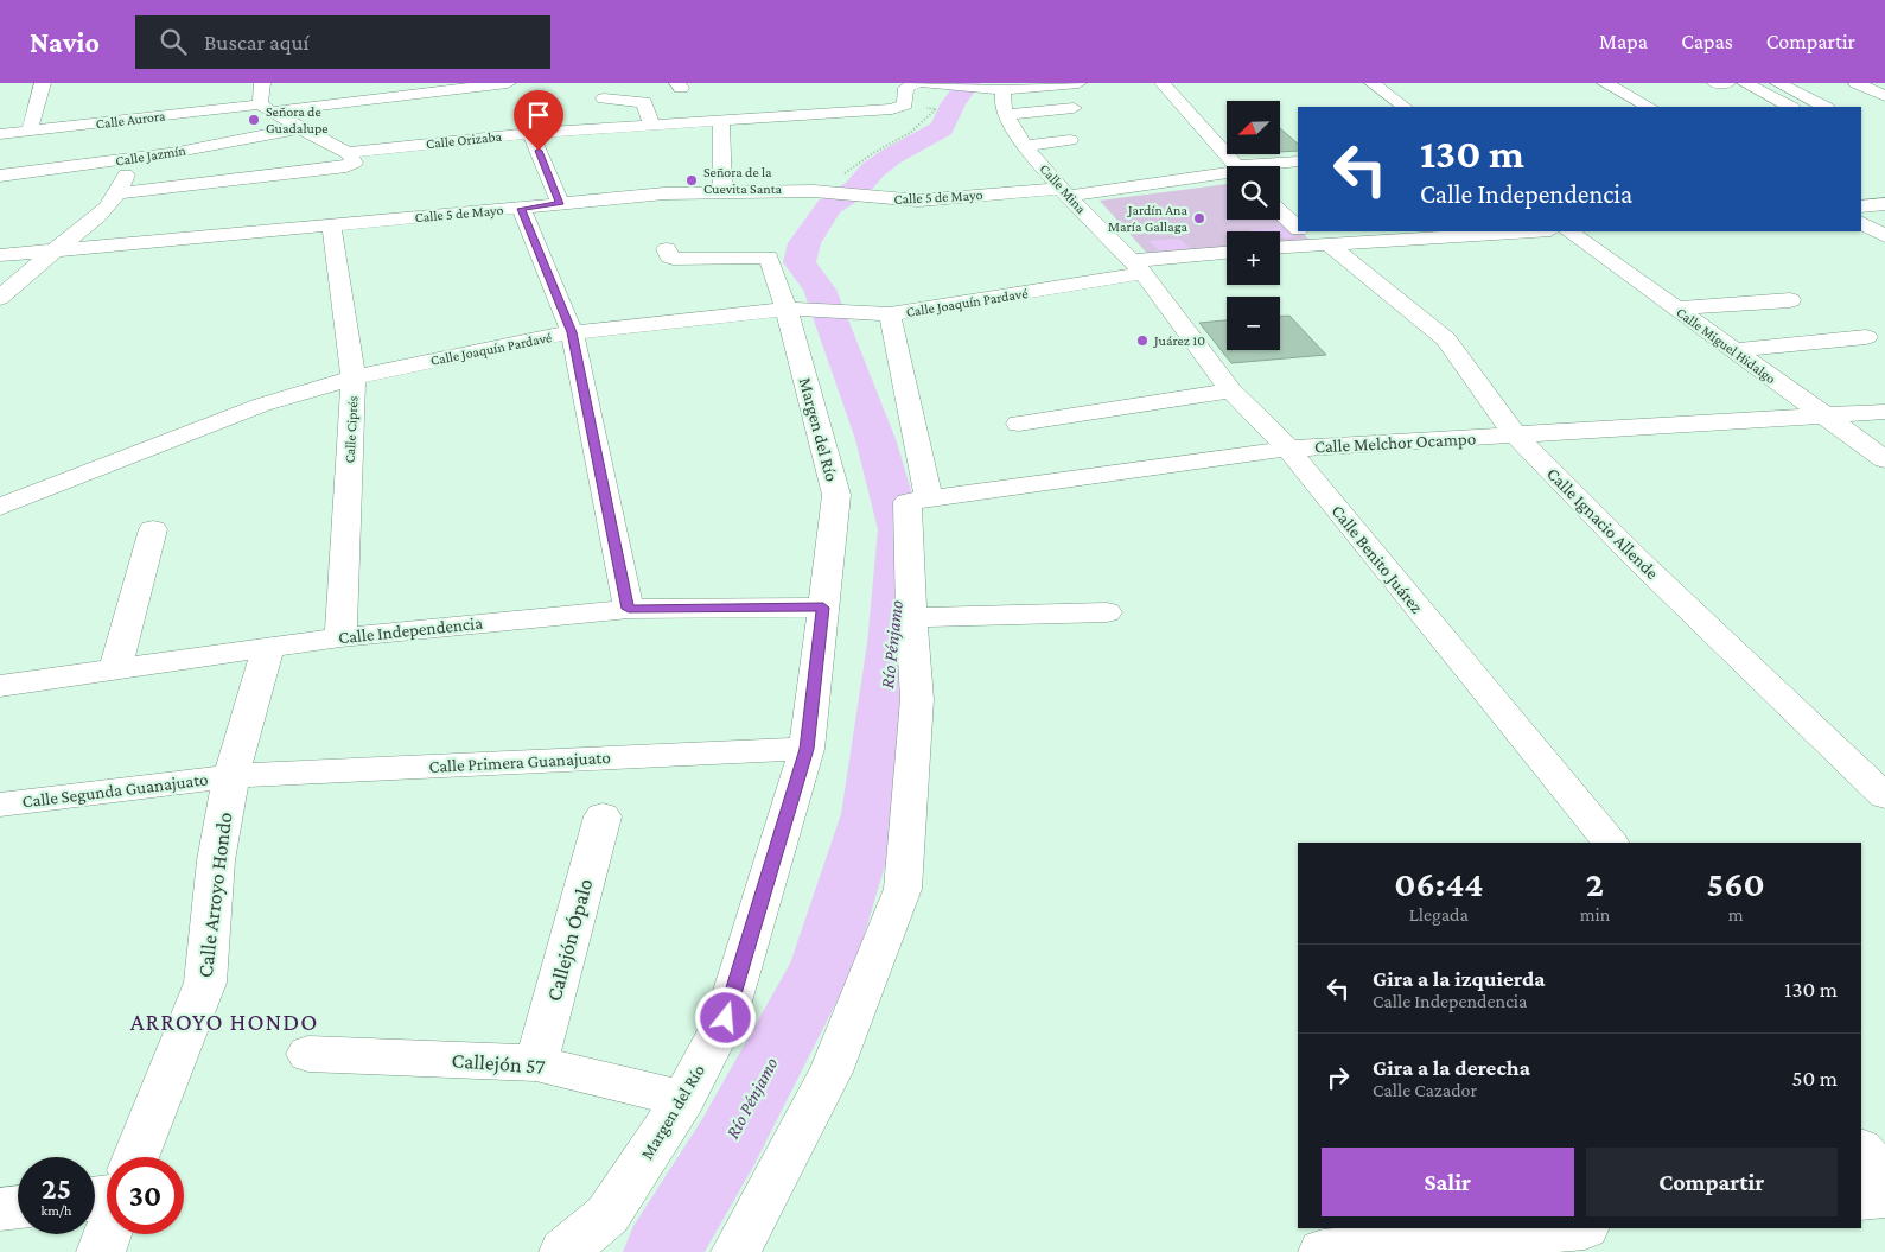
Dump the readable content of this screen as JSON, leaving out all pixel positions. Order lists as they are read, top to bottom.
{
  "streets": {
    "street": [
      "Calle Aurora",
      "Calle Orizaba",
      "Calle Jazmín",
      "Calle Mina",
      "Calle 5 de Mayo",
      "Calle Joaquín Pardavé",
      "Calle Miguel Hidalgo",
      "Calle Ciprés",
      "Margen del Río",
      "Calle Melchor Ocampo",
      "Calle Ignacio Allende",
      "Calle Benito Juárez",
      "Calle Independencia",
      "Calle Primera Guanajuato",
      "Calle Segunda Guanajuato",
      "Calle Arroyo Hondo",
      "Callejón Ópalo",
      "Callejón 57"
    ]
  },
  "crossings": [
    ["Calle Mina", "Calle 5 de Mayo"],
    ["Calle Mina", "Calle Joaquín Pardavé"],
    ["Calle Mina", "Calle Benito Juárez"],
    ["Calle 5 de Mayo", "Calle Ciprés"],
    ["Calle Joaquín Pardavé", "Calle Ciprés"],
    ["Calle Joaquín Pardavé", "Margen del Río"],
    ["Calle Joaquín Pardavé", "Calle Benito Juárez"],
    ["Calle Miguel Hidalgo", "Calle Melchor Ocampo"],
    ["Calle Ciprés", "Calle Independencia"],
    ["Margen del Río", "Calle Independencia"],
    ["Margen del Río", "Calle Primera Guanajuato"],
    ["Margen del Río", "Callejón 57"],
    ["Calle Melchor Ocampo", "Calle Ignacio Allende"],
    ["Calle Melchor Ocampo", "Calle Benito Juárez"],
    ["Calle Independencia", "Calle Arroyo Hondo"],
    ["Calle Primera Guanajuato", "Calle Segunda Guanajuato"],
    ["Calle Primera Guanajuato", "Calle Arroyo Hondo"],
    ["Calle Segunda Guanajuato", "Calle Arroyo Hondo"],
    ["Callejón Ópalo", "Callejón 57"]
  ],
  "districts": ["ARROYO HONDO"],
  "water": ["Río Pénjamo"],
  "places": [
    "Señora de Guadalupe",
    "Señora de la Cuevita Santa",
    "Jardín Ana María Gallaga",
    "Juárez 10"
  ],
  "north": "bottom left",
  "page": {
    "header": "Navio",
    "search": "Buscar aquí",
    "nav": ["Mapa", "Capas", "Compartir"],
    "map_buttons": ["+", "−"],
    "turn": ["130 m", "Calle Independencia"],
    "eta": [
      "06:44",
      "Llegada",
      "2",
      "min",
      "560",
      "m"
    ],
    "list": [
      {
        "name": "Gira a la izquierda",
        "note": "Calle Independencia",
        "value": "130 m"
      },
      {
        "name": "Gira a la derecha",
        "note": "Calle Cazador",
        "value": "50 m"
      }
    ],
    "buttons": ["Salir", "Compartir"],
    "speed": "25 km/h",
    "limit": "30"
  }
}
